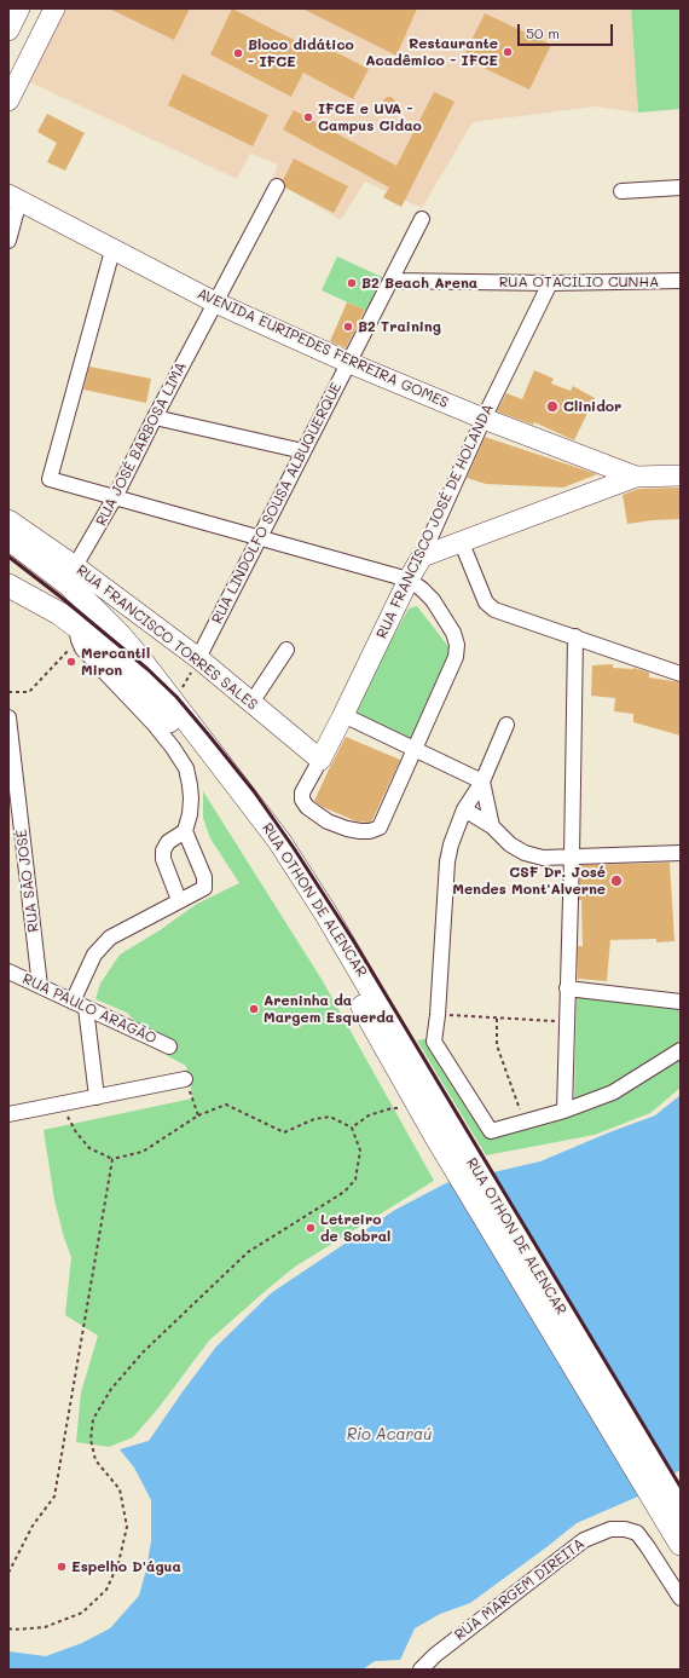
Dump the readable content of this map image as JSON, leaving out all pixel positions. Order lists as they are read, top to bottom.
{
  "streets": {
    "main road": ["RUA OTHON DE ALENCAR"],
    "street": [
      "RUA OTACÍLIO CUNHA",
      "AVENIDA EURIPEDES FERREIRA GOMES",
      "RUA JOSÉ BARBOSA LIMA",
      "RUA LINDOLFO SOUSA ALBUQUERQUE",
      "RUA FRANCISCO JOSÉ DE HOLANDA",
      "RUA FRANCISCO TORRES SALES",
      "RUA SÃO JOSÉ",
      "RUA PAULO ARAGÃO",
      "RUA MARGEM DIREITA"
    ]
  },
  "crossings": [
    ["RUA OTACÍLIO CUNHA", "RUA LINDOLFO SOUSA ALBUQUERQUE"],
    ["RUA OTACÍLIO CUNHA", "RUA FRANCISCO JOSÉ DE HOLANDA"],
    ["AVENIDA EURIPEDES FERREIRA GOMES", "RUA JOSÉ BARBOSA LIMA"],
    ["AVENIDA EURIPEDES FERREIRA GOMES", "RUA LINDOLFO SOUSA ALBUQUERQUE"],
    ["AVENIDA EURIPEDES FERREIRA GOMES", "RUA FRANCISCO JOSÉ DE HOLANDA"],
    ["RUA JOSÉ BARBOSA LIMA", "RUA FRANCISCO TORRES SALES"],
    ["RUA JOSÉ BARBOSA LIMA", "RUA OTHON DE ALENCAR"],
    ["RUA LINDOLFO SOUSA ALBUQUERQUE", "RUA FRANCISCO TORRES SALES"],
    ["RUA FRANCISCO JOSÉ DE HOLANDA", "RUA FRANCISCO TORRES SALES"],
    ["RUA FRANCISCO TORRES SALES", "RUA OTHON DE ALENCAR"],
    ["RUA SÃO JOSÉ", "RUA PAULO ARAGÃO"]
  ],
  "water": ["Rio Acaraú"],
  "places": [
    "Restaurante Acadêmico - IFCE",
    "Bloco didático - IFCE",
    "IFCE e UVA - Campus Cidao",
    "B2 Beach Arena",
    "B2 Training",
    "Clinidor",
    "Mercantil Miron",
    "CSF Dr. José Mendes Mont'Alverne",
    "Areninha da Margem Esquerda",
    "Letreiro de Sobral",
    "Espelho D'água"
  ],
  "scale_bar": "50 m"
}
